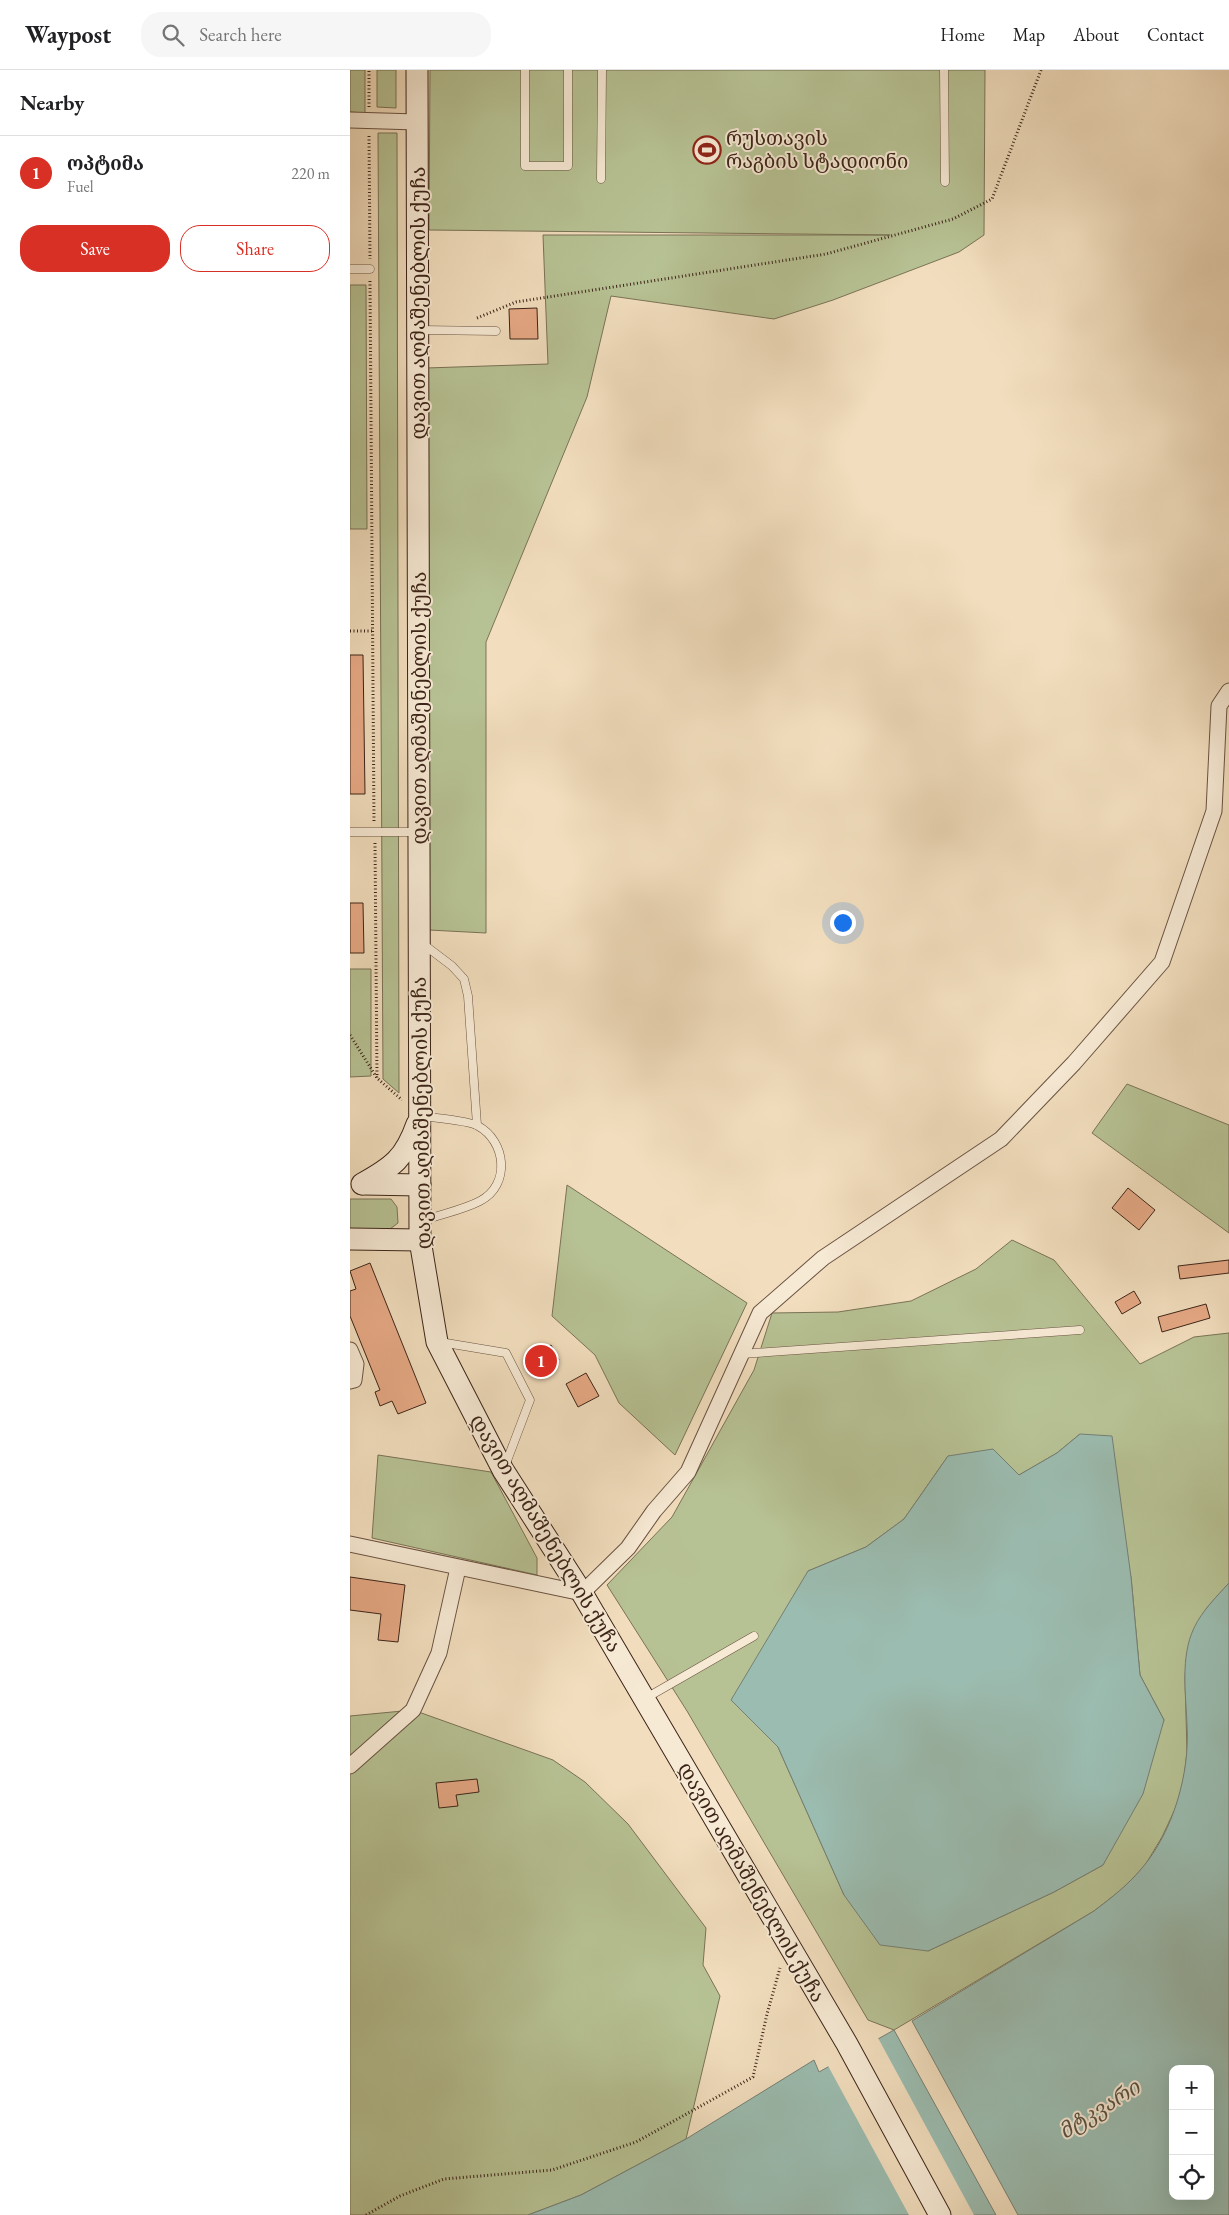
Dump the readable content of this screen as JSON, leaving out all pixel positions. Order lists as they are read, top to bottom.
{
  "streets": {
    "main road": ["დავით აღმაშენებლის ქუჩა"]
  },
  "water": ["მტკვარი"],
  "places": {
    "sports": ["რუსთავის რაგბის სტადიონი"]
  },
  "page": {
    "header": "Waypost",
    "search": "Search here",
    "nav": [
      "Home",
      "Map",
      "About",
      "Contact"
    ],
    "heading": "Nearby",
    "list": [
      {
        "mark": "1",
        "name": "ოპტიმა",
        "note": "Fuel",
        "value": "220 m"
      }
    ],
    "buttons": ["Save", "Share"],
    "pins": "1",
    "map_buttons": ["+", "−"]
  }
}
